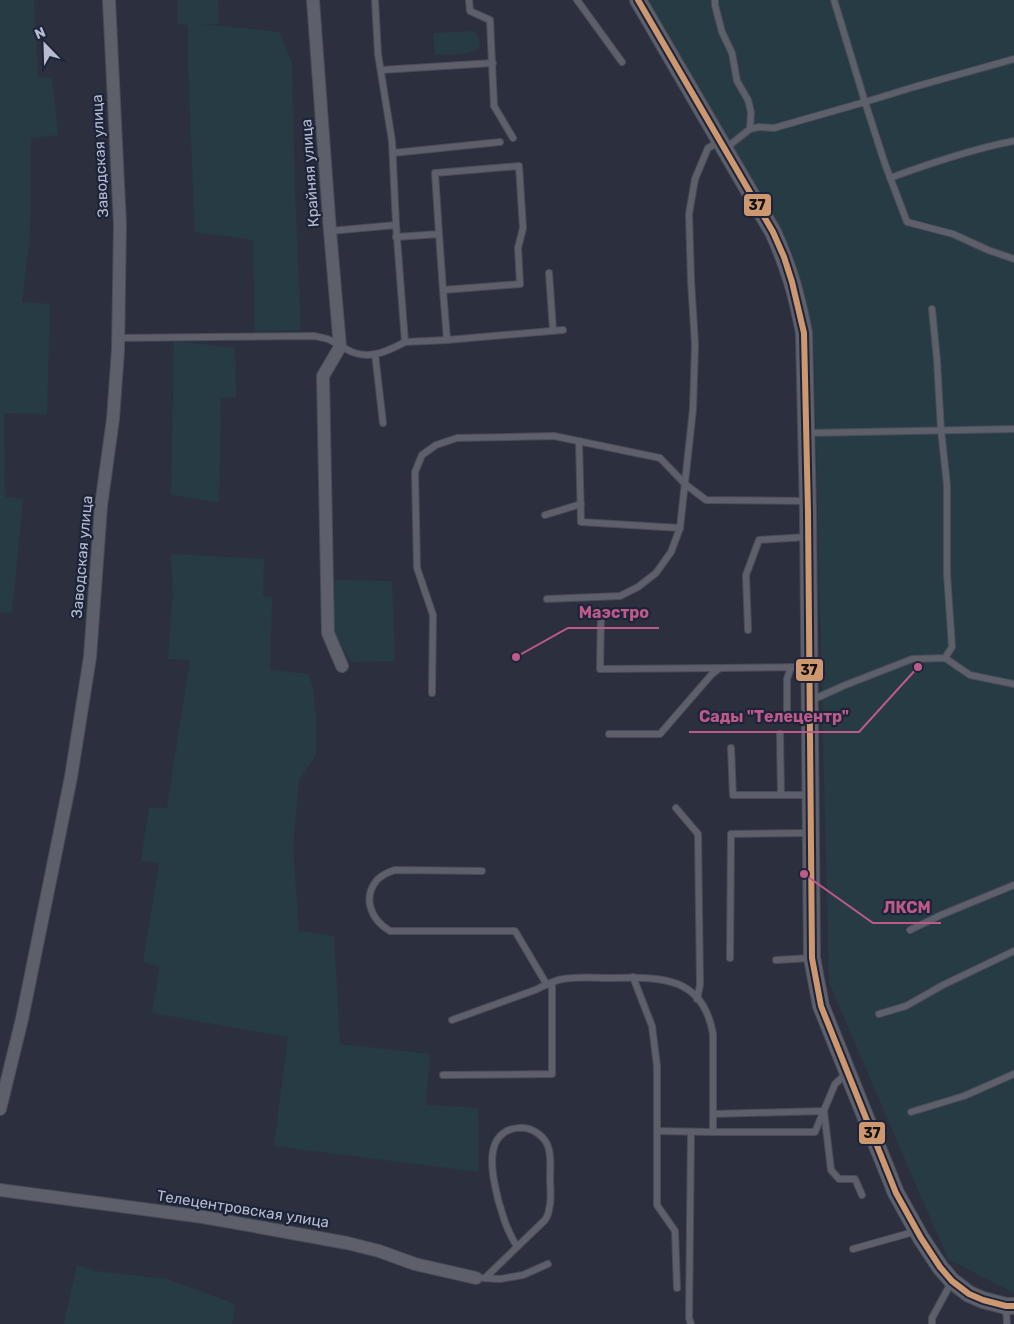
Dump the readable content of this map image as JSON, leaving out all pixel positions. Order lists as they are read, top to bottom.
{
  "streets": {
    "street": ["Заводская улица", "Крайняя улица", "Телецентровская улица"]
  },
  "places": ["Маэстро", "Сады \"Телецентр\"", "ЛКСМ"],
  "lines": ["transit line 37"],
  "north": "top left"
}
